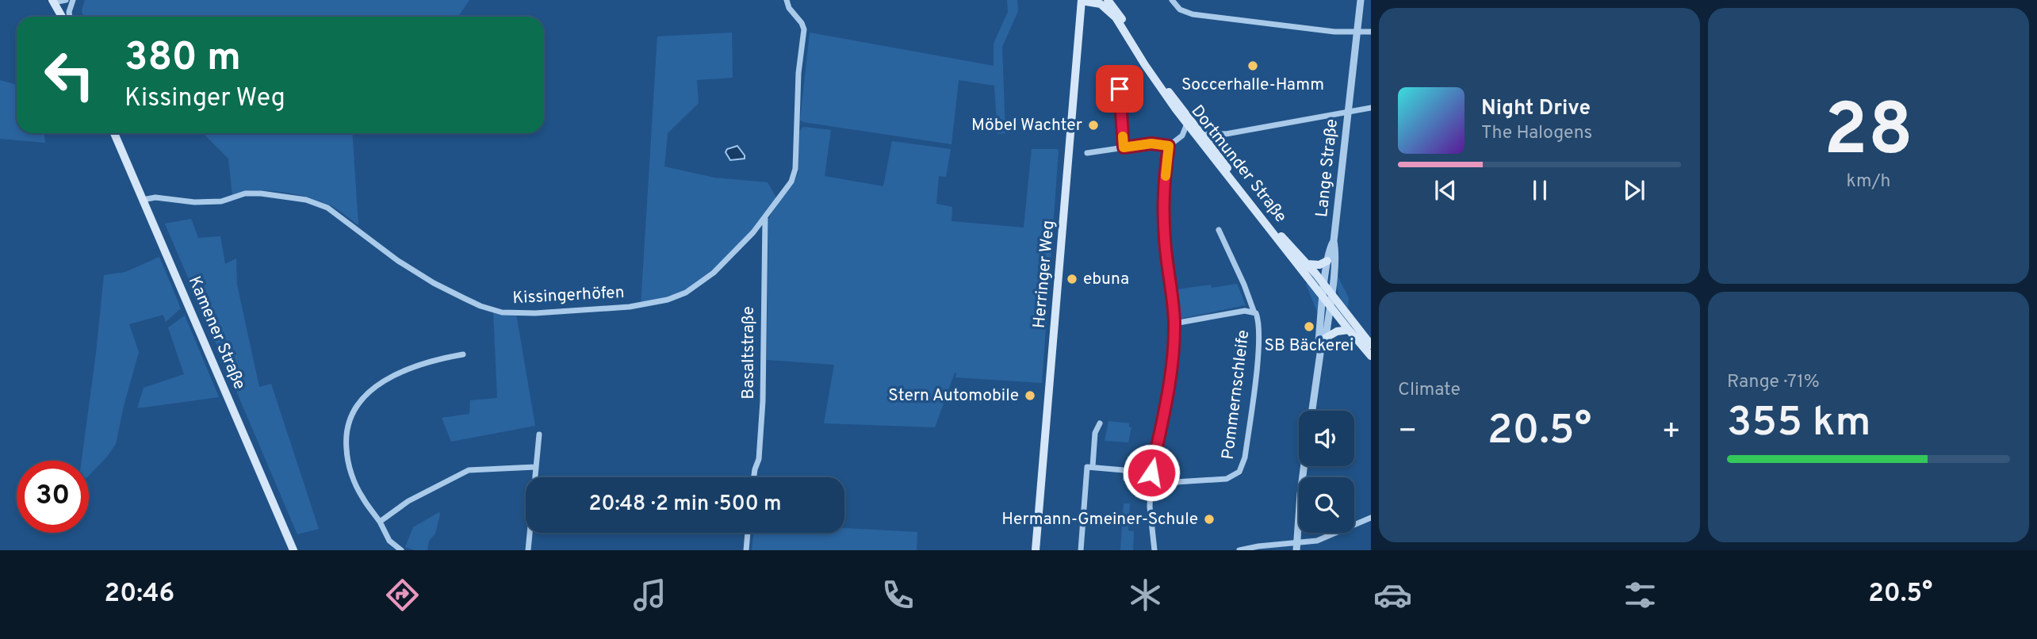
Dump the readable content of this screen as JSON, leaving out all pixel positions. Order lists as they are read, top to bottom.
{
  "streets": {
    "main road": ["Dortmunder Straße", "Herringer Weg", "Kamener Straße"],
    "street": [
      "Lange Straße",
      "Kissingerhöfen",
      "Basaltstraße",
      "Pommernschleife"
    ]
  },
  "crossings": [
    ["Dortmunder Straße", "Lange Straße"],
    ["Dortmunder Straße", "Herringer Weg"],
    ["Kissingerhöfen", "Kamener Straße"],
    ["Kissingerhöfen", "Basaltstraße"]
  ],
  "places": [
    "Soccerhalle-Hamm",
    "Möbel Wachter",
    "ebuna",
    "SB Bäckerei",
    "Stern Automobile",
    "Hermann-Gmeiner-Schule"
  ],
  "page": {
    "tile": [
      ["28", "km/h"],
      "Climate",
      ["Range · 71%", "355 km"]
    ],
    "turn": ["380 m", "Kissinger Weg"],
    "song": ["Night Drive", "The Halogens"],
    "heat": ["−", "20.5°", "+"],
    "limit": "30",
    "trip": "20:48 · 2 min · 500 m",
    "tabs": ["20:46", "20.5°"]
  }
}
